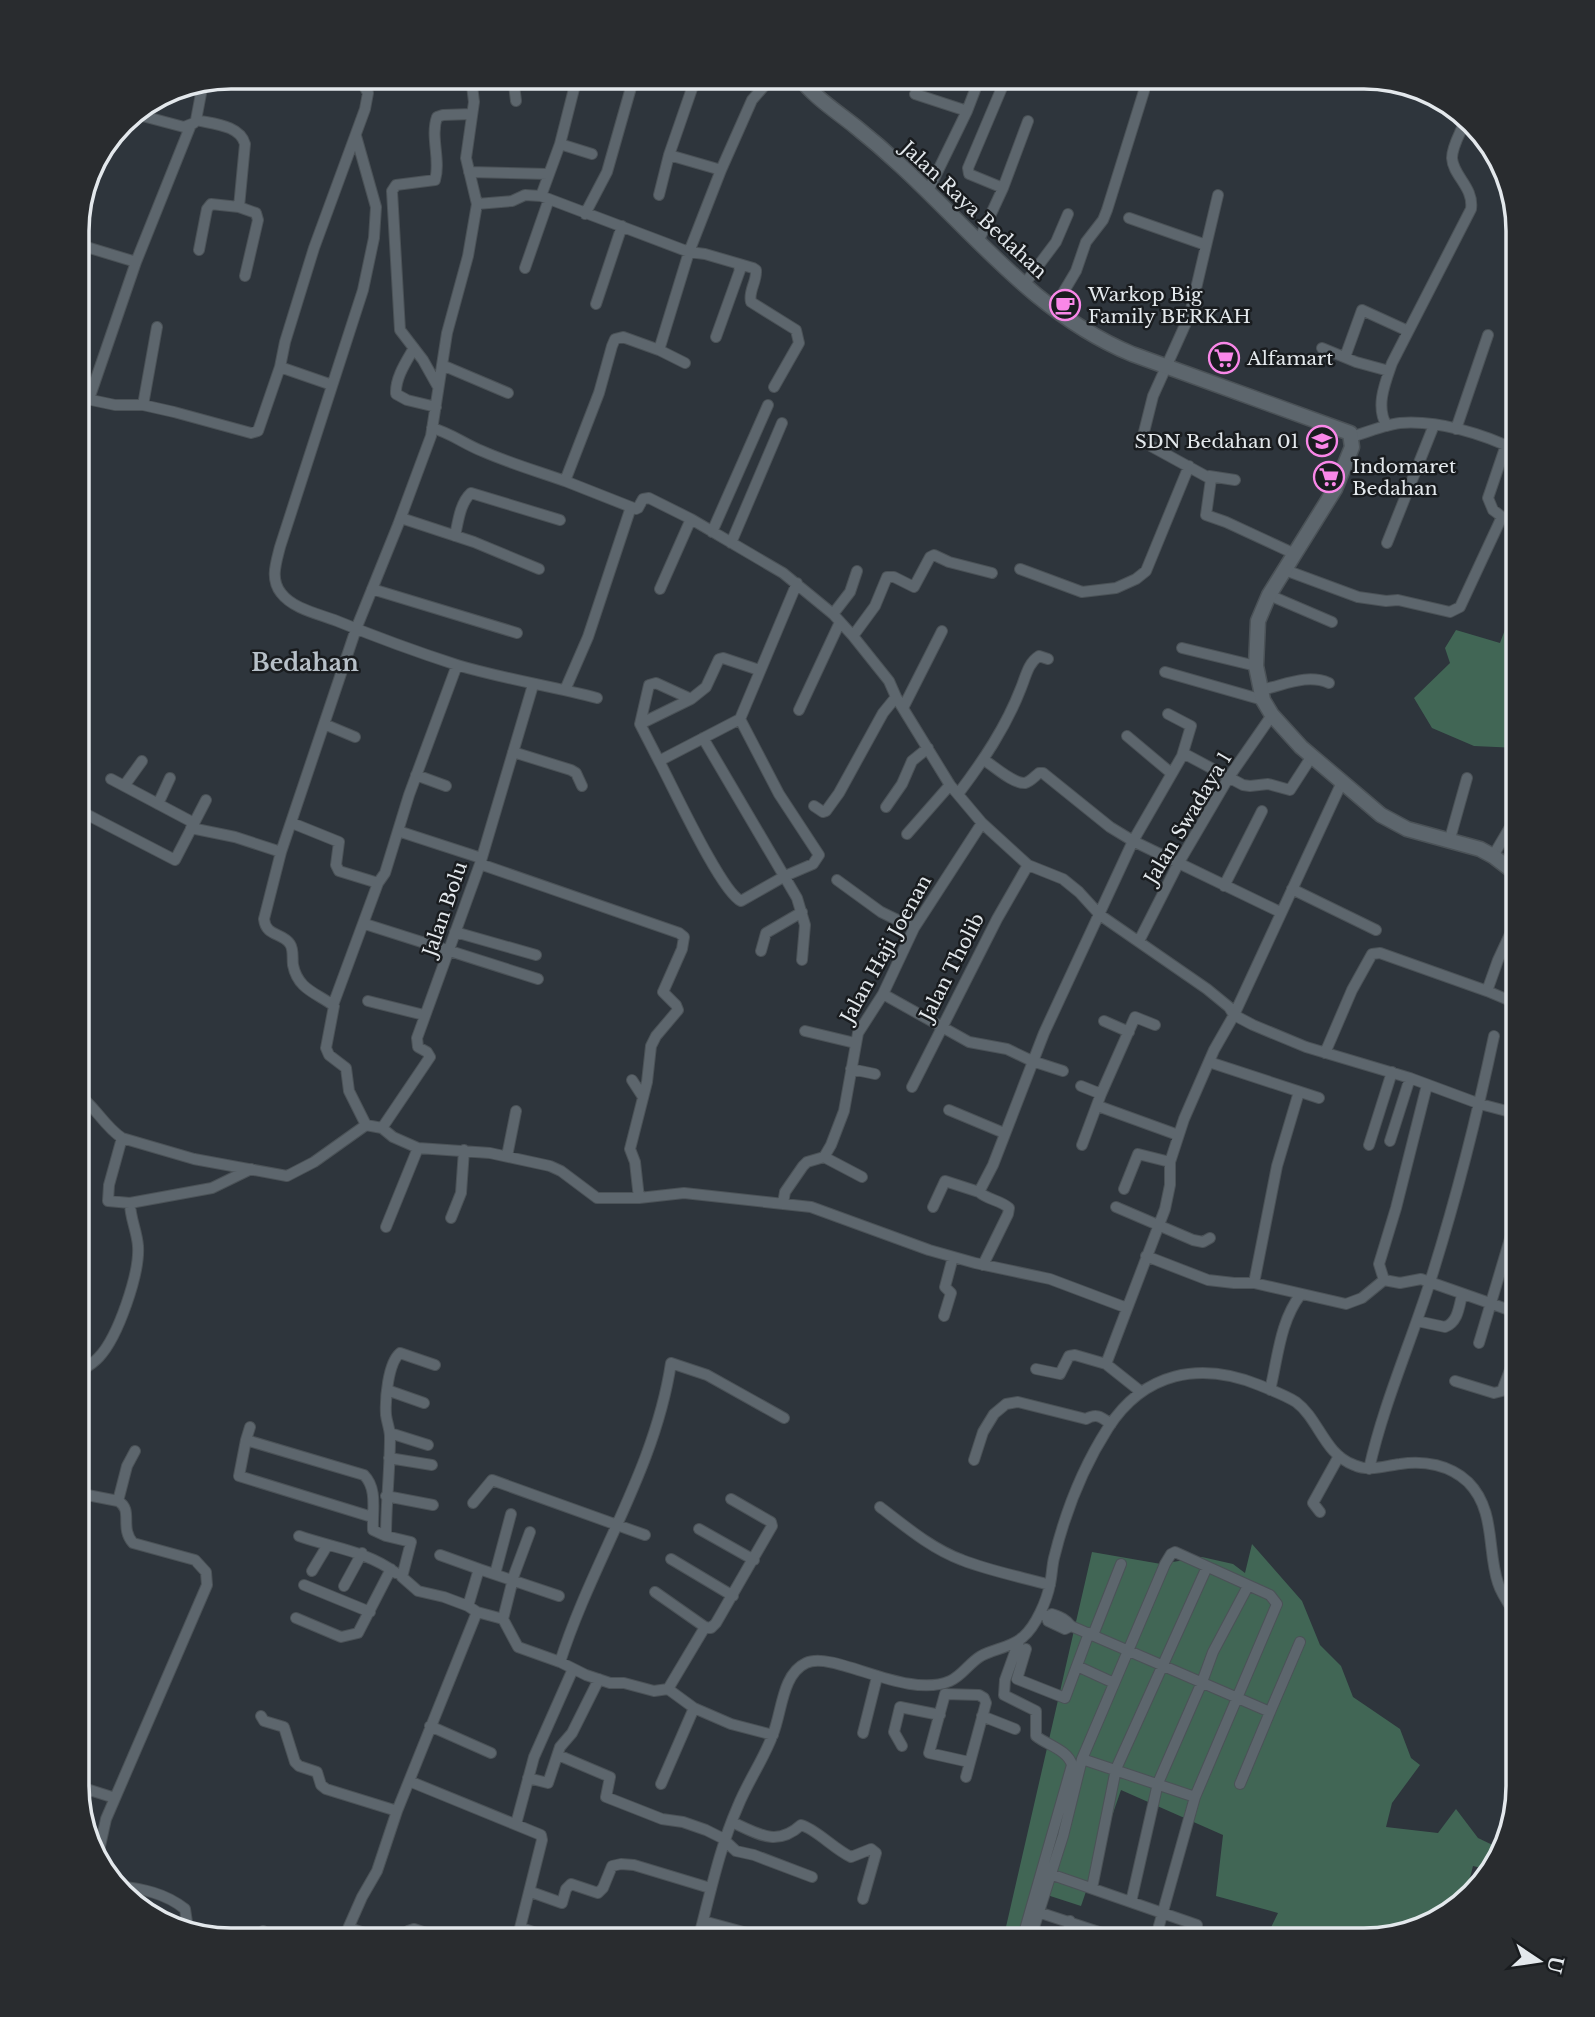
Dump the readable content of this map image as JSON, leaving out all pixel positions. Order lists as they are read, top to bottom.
{
  "streets": {
    "street": [
      "Jalan Raya Bedahan",
      "Jalan Swadaya 1",
      "Jalan Bolu",
      "Jalan Haji Joenan",
      "Jalan Tholib"
    ]
  },
  "districts": ["Bedahan"],
  "places": {
    "cafe": ["Warkop Big Family BERKAH"],
    "supermarket": ["Alfamart", "Indomaret Bedahan"],
    "school or university": ["SDN Bedahan 01"]
  },
  "north": "right"
}
